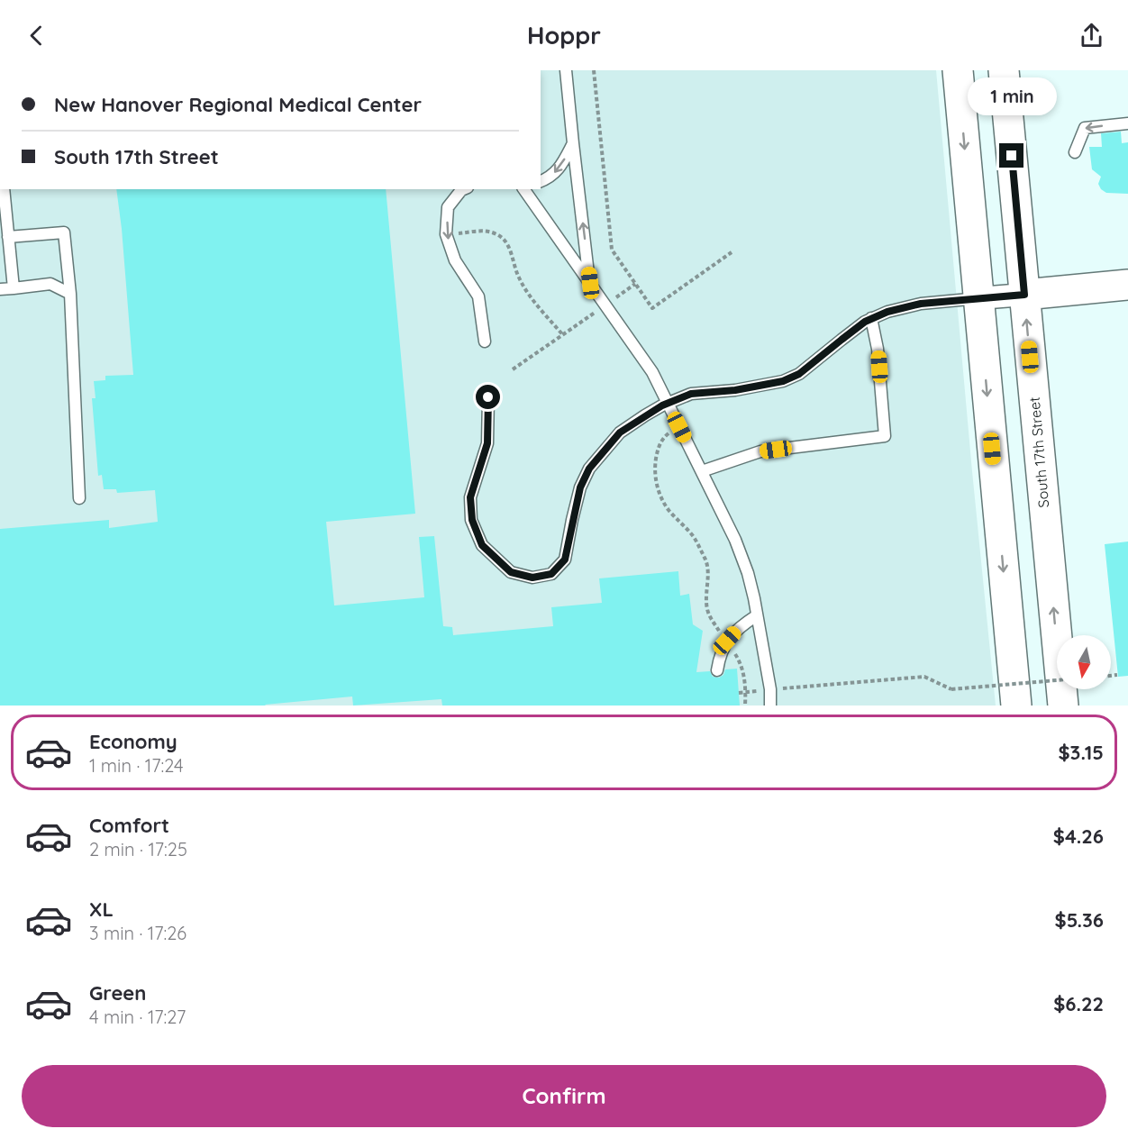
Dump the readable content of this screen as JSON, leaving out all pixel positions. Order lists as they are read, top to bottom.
{
  "streets": {
    "main road": ["South 17th Street"]
  },
  "north": "bottom",
  "page": {
    "header": "Hoppr",
    "banner": ["New Hanover Regional Medical Center", "South 17th Street"],
    "bubble": "1 min",
    "list": [
      {
        "name": "Economy",
        "note": "1 min · 17:24",
        "value": "$3.15"
      },
      {
        "name": "Comfort",
        "note": "2 min · 17:25",
        "value": "$4.26"
      },
      {
        "name": "XL",
        "note": "3 min · 17:26",
        "value": "$5.36"
      },
      {
        "name": "Green",
        "note": "4 min · 17:27",
        "value": "$6.22"
      }
    ],
    "buttons": "Confirm"
  }
}
